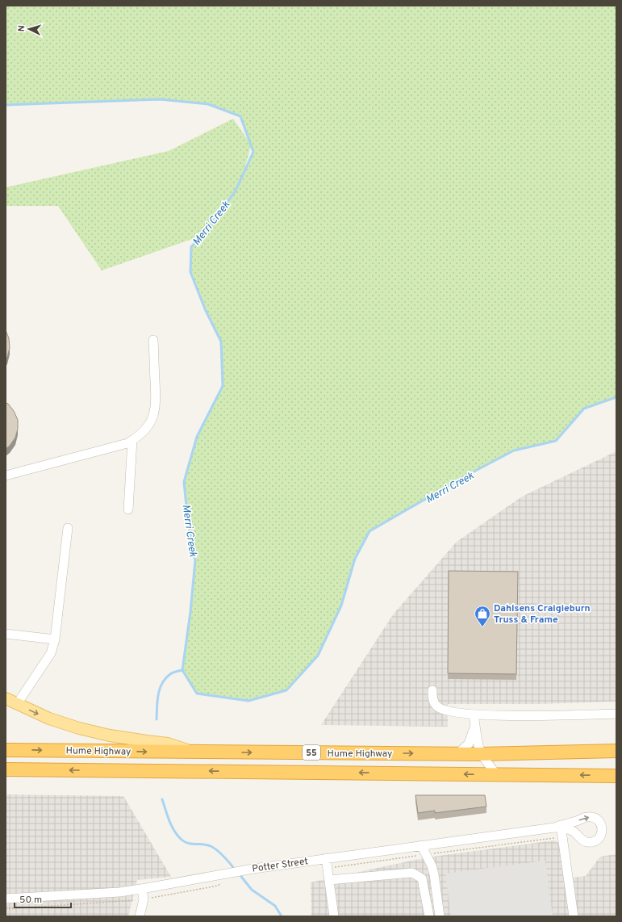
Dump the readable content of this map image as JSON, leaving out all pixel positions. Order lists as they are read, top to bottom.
{
  "streets": {
    "highway": ["Hume Highway", "55"],
    "street": ["Potter Street"]
  },
  "water": ["Merri Creek"],
  "places": {
    "shop": ["Dahlsens Craigieburn Truss & Frame"]
  },
  "scale_bar": "50 m",
  "north": "left"
}
